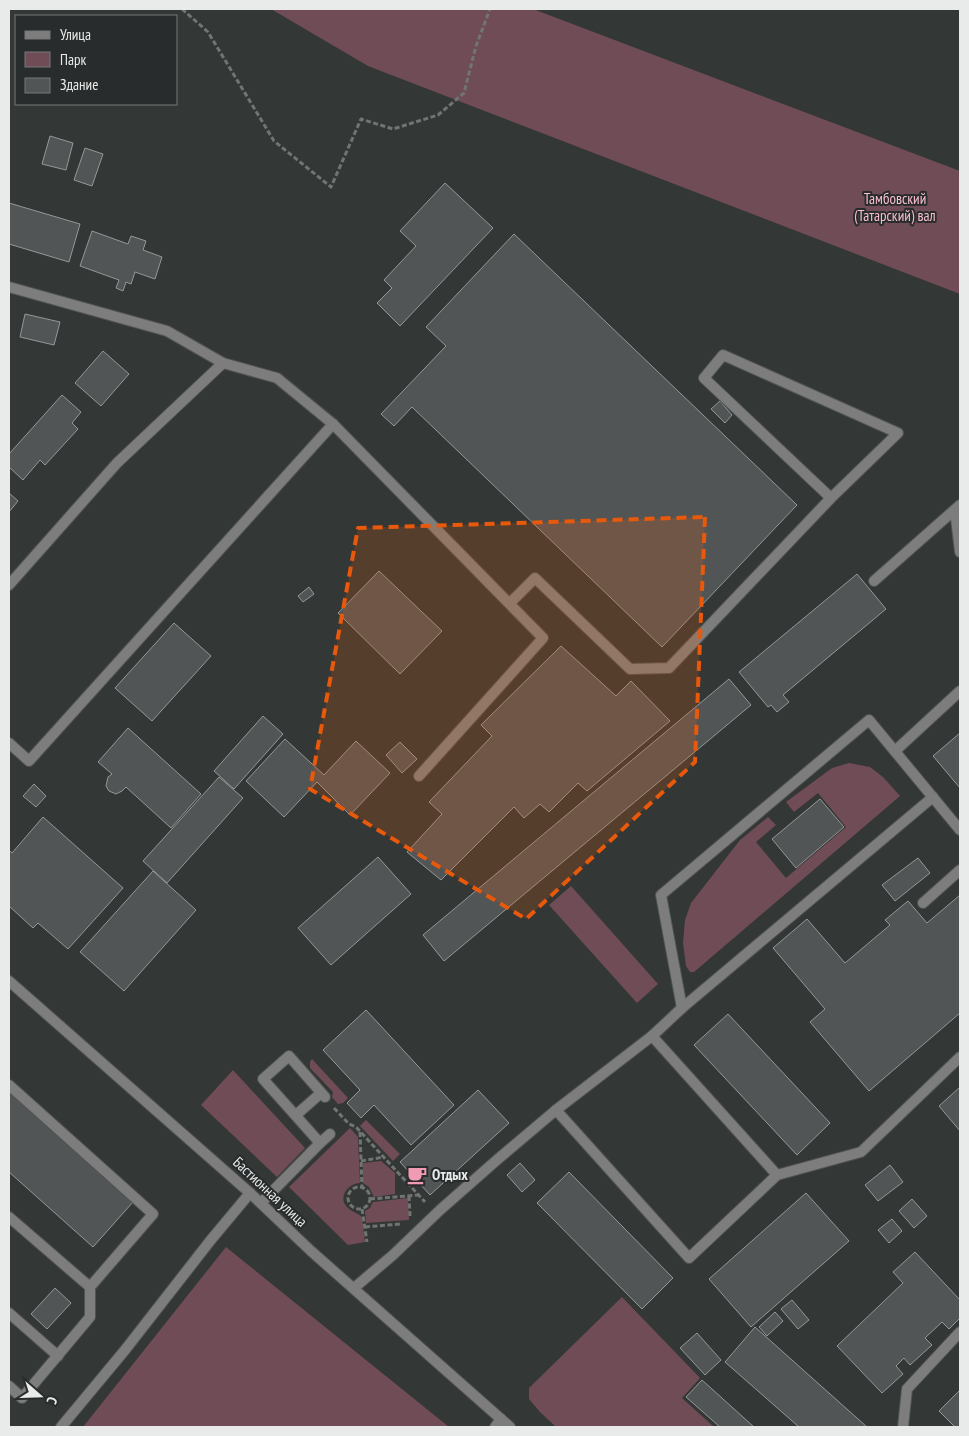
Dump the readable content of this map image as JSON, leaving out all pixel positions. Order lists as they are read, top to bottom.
{
  "streets": {
    "street": ["Бастионная улица"]
  },
  "parks": ["Тамбовский (Татарский) вал"],
  "places": {
    "cafe": ["Отдых"]
  },
  "legend": ["Улица", "Парк", "Здание"],
  "north": "right"
}
